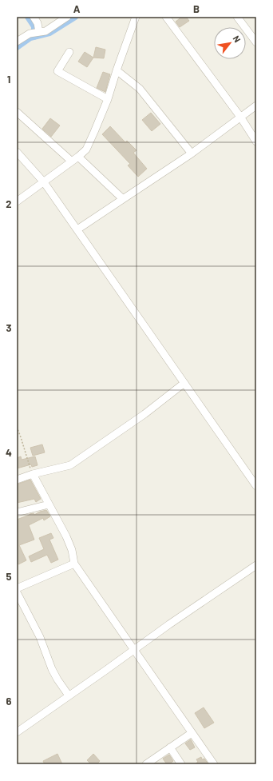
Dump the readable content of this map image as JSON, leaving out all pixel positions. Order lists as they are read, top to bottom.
{
  "north": "top right",
  "grid": {
    "columns": ["A", "B"],
    "rows": [
      "1",
      "2",
      "3",
      "4",
      "5",
      "6"
    ]
  }
}
